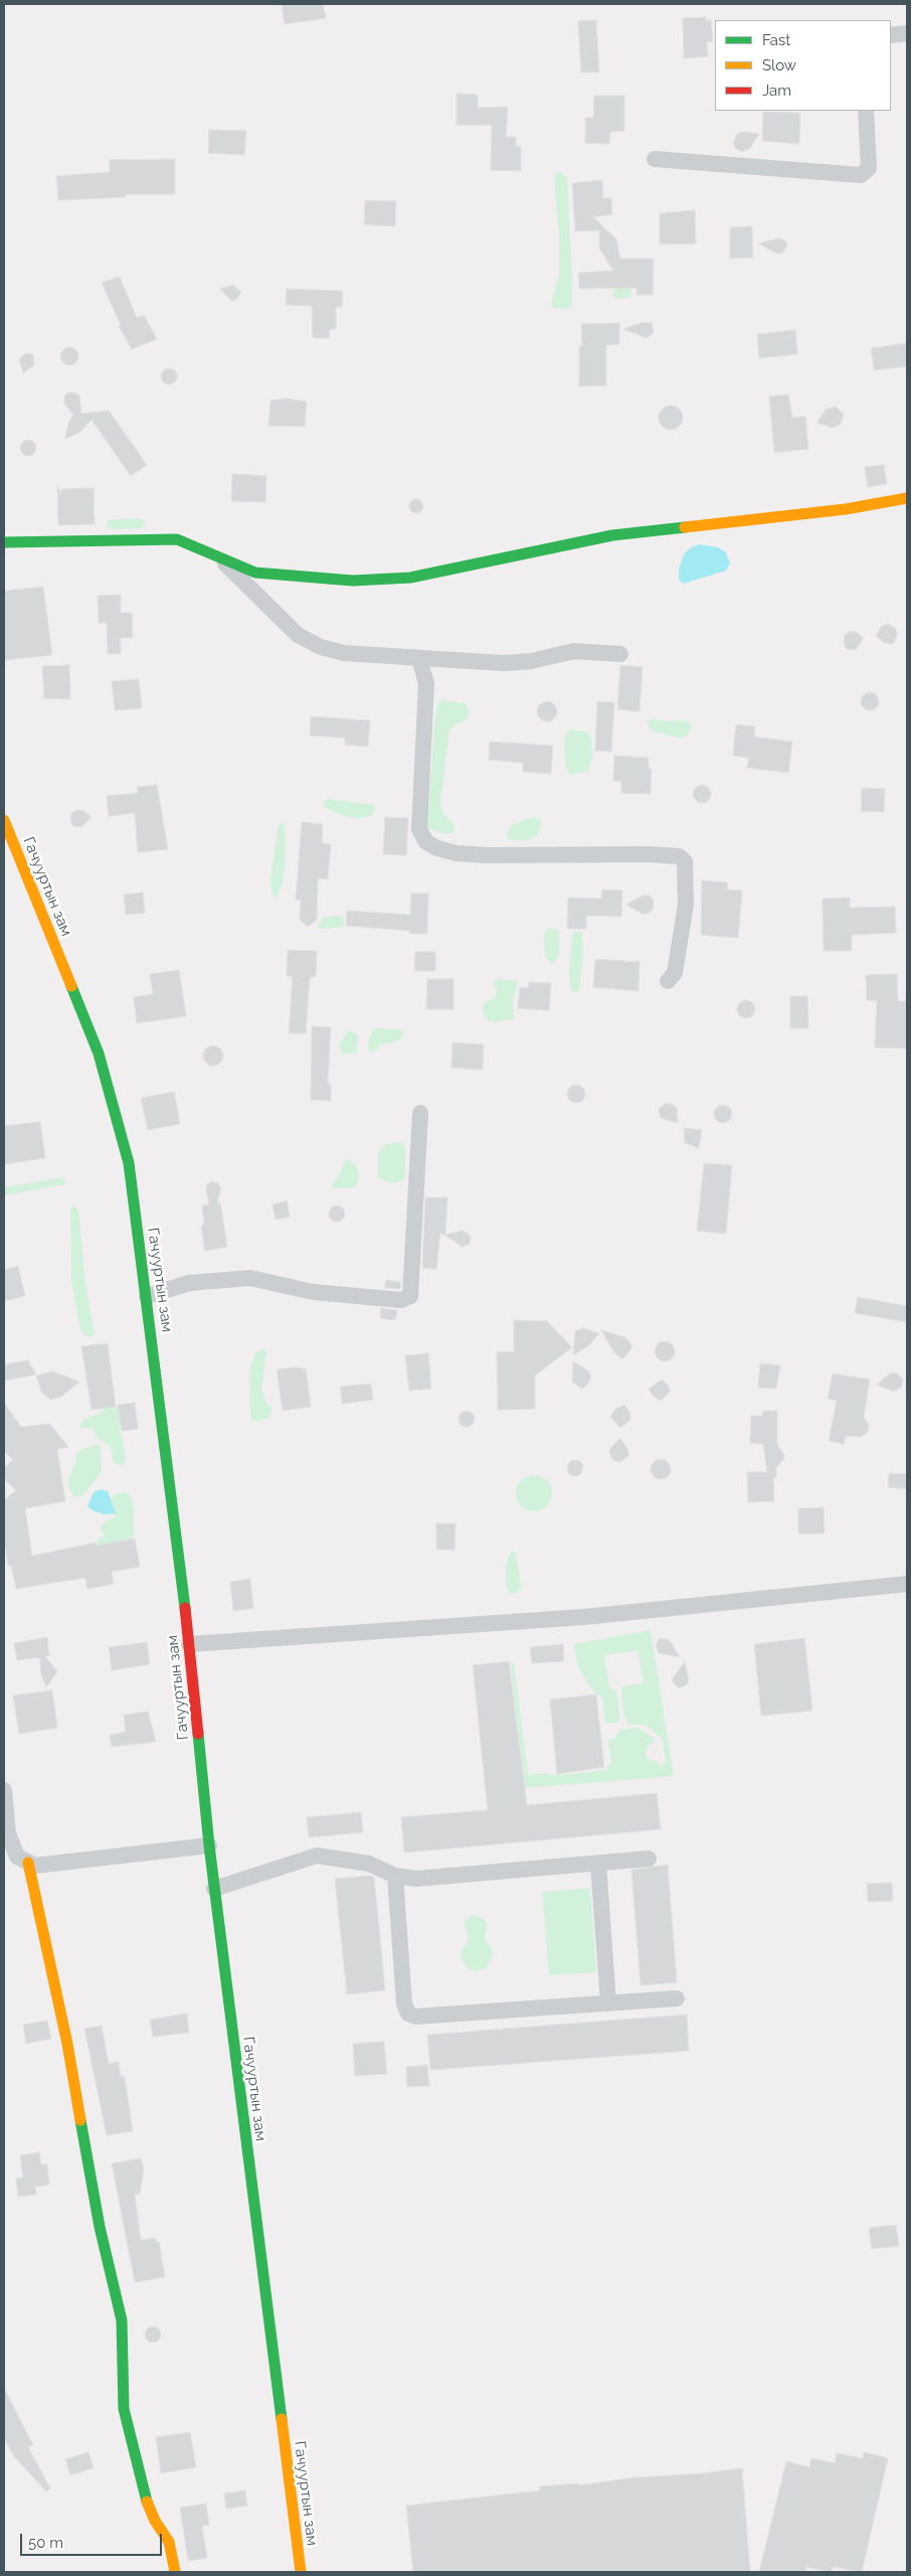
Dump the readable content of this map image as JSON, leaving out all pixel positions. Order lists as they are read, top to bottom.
{
  "streets": {
    "main road": ["Гачууртын зам"]
  },
  "legend": ["Fast", "Slow", "Jam"],
  "scale_bar": "50 m"
}
